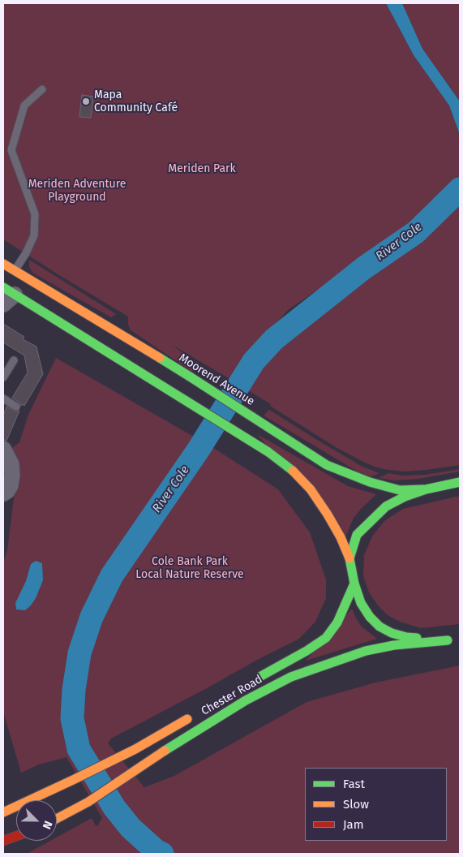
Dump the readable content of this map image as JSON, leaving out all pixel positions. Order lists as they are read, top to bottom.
{
  "streets": {
    "main road": ["Moorend Avenue", "Chester Road"]
  },
  "water": ["River Cole"],
  "parks": ["Meriden Park", "Meriden Adventure Playground", "Cole Bank Park Local Nature Reserve"],
  "places": ["Mapa Community Café"],
  "legend": ["Fast", "Slow", "Jam"],
  "north": "bottom right"
}
